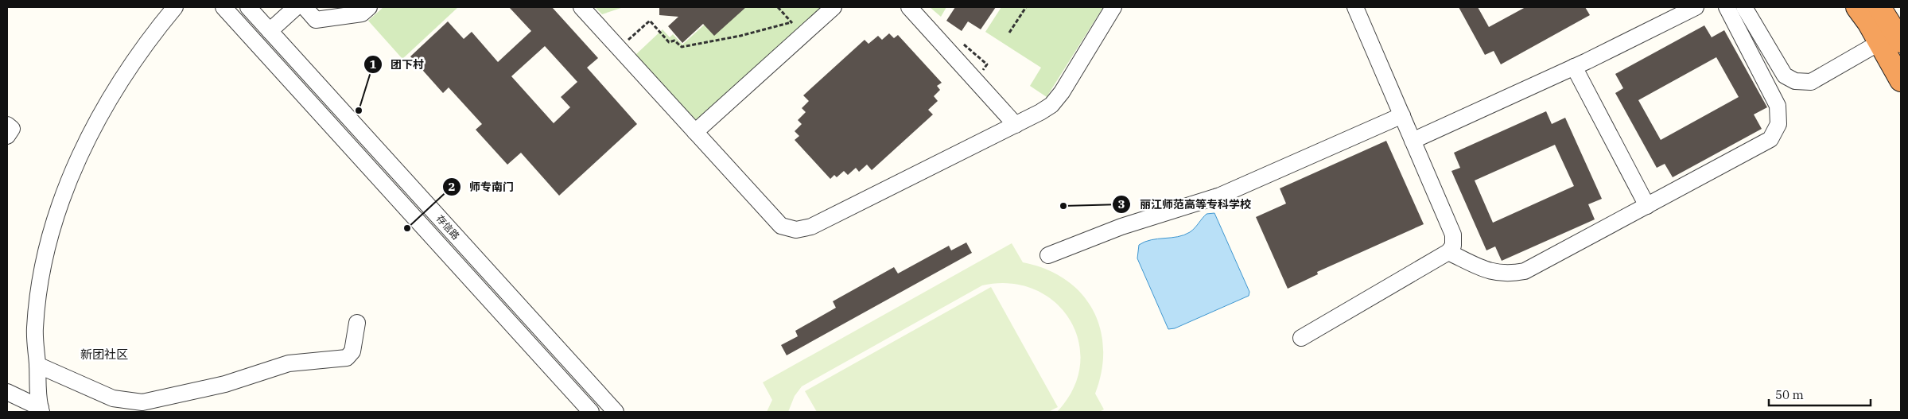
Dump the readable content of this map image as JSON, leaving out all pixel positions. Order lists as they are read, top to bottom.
{
  "streets": {
    "street": ["存信路"]
  },
  "districts": ["新团社区"],
  "places": ["团下村", "丽江师范高等专科学校", "师专南门"],
  "scale_bar": "50 m"
}
